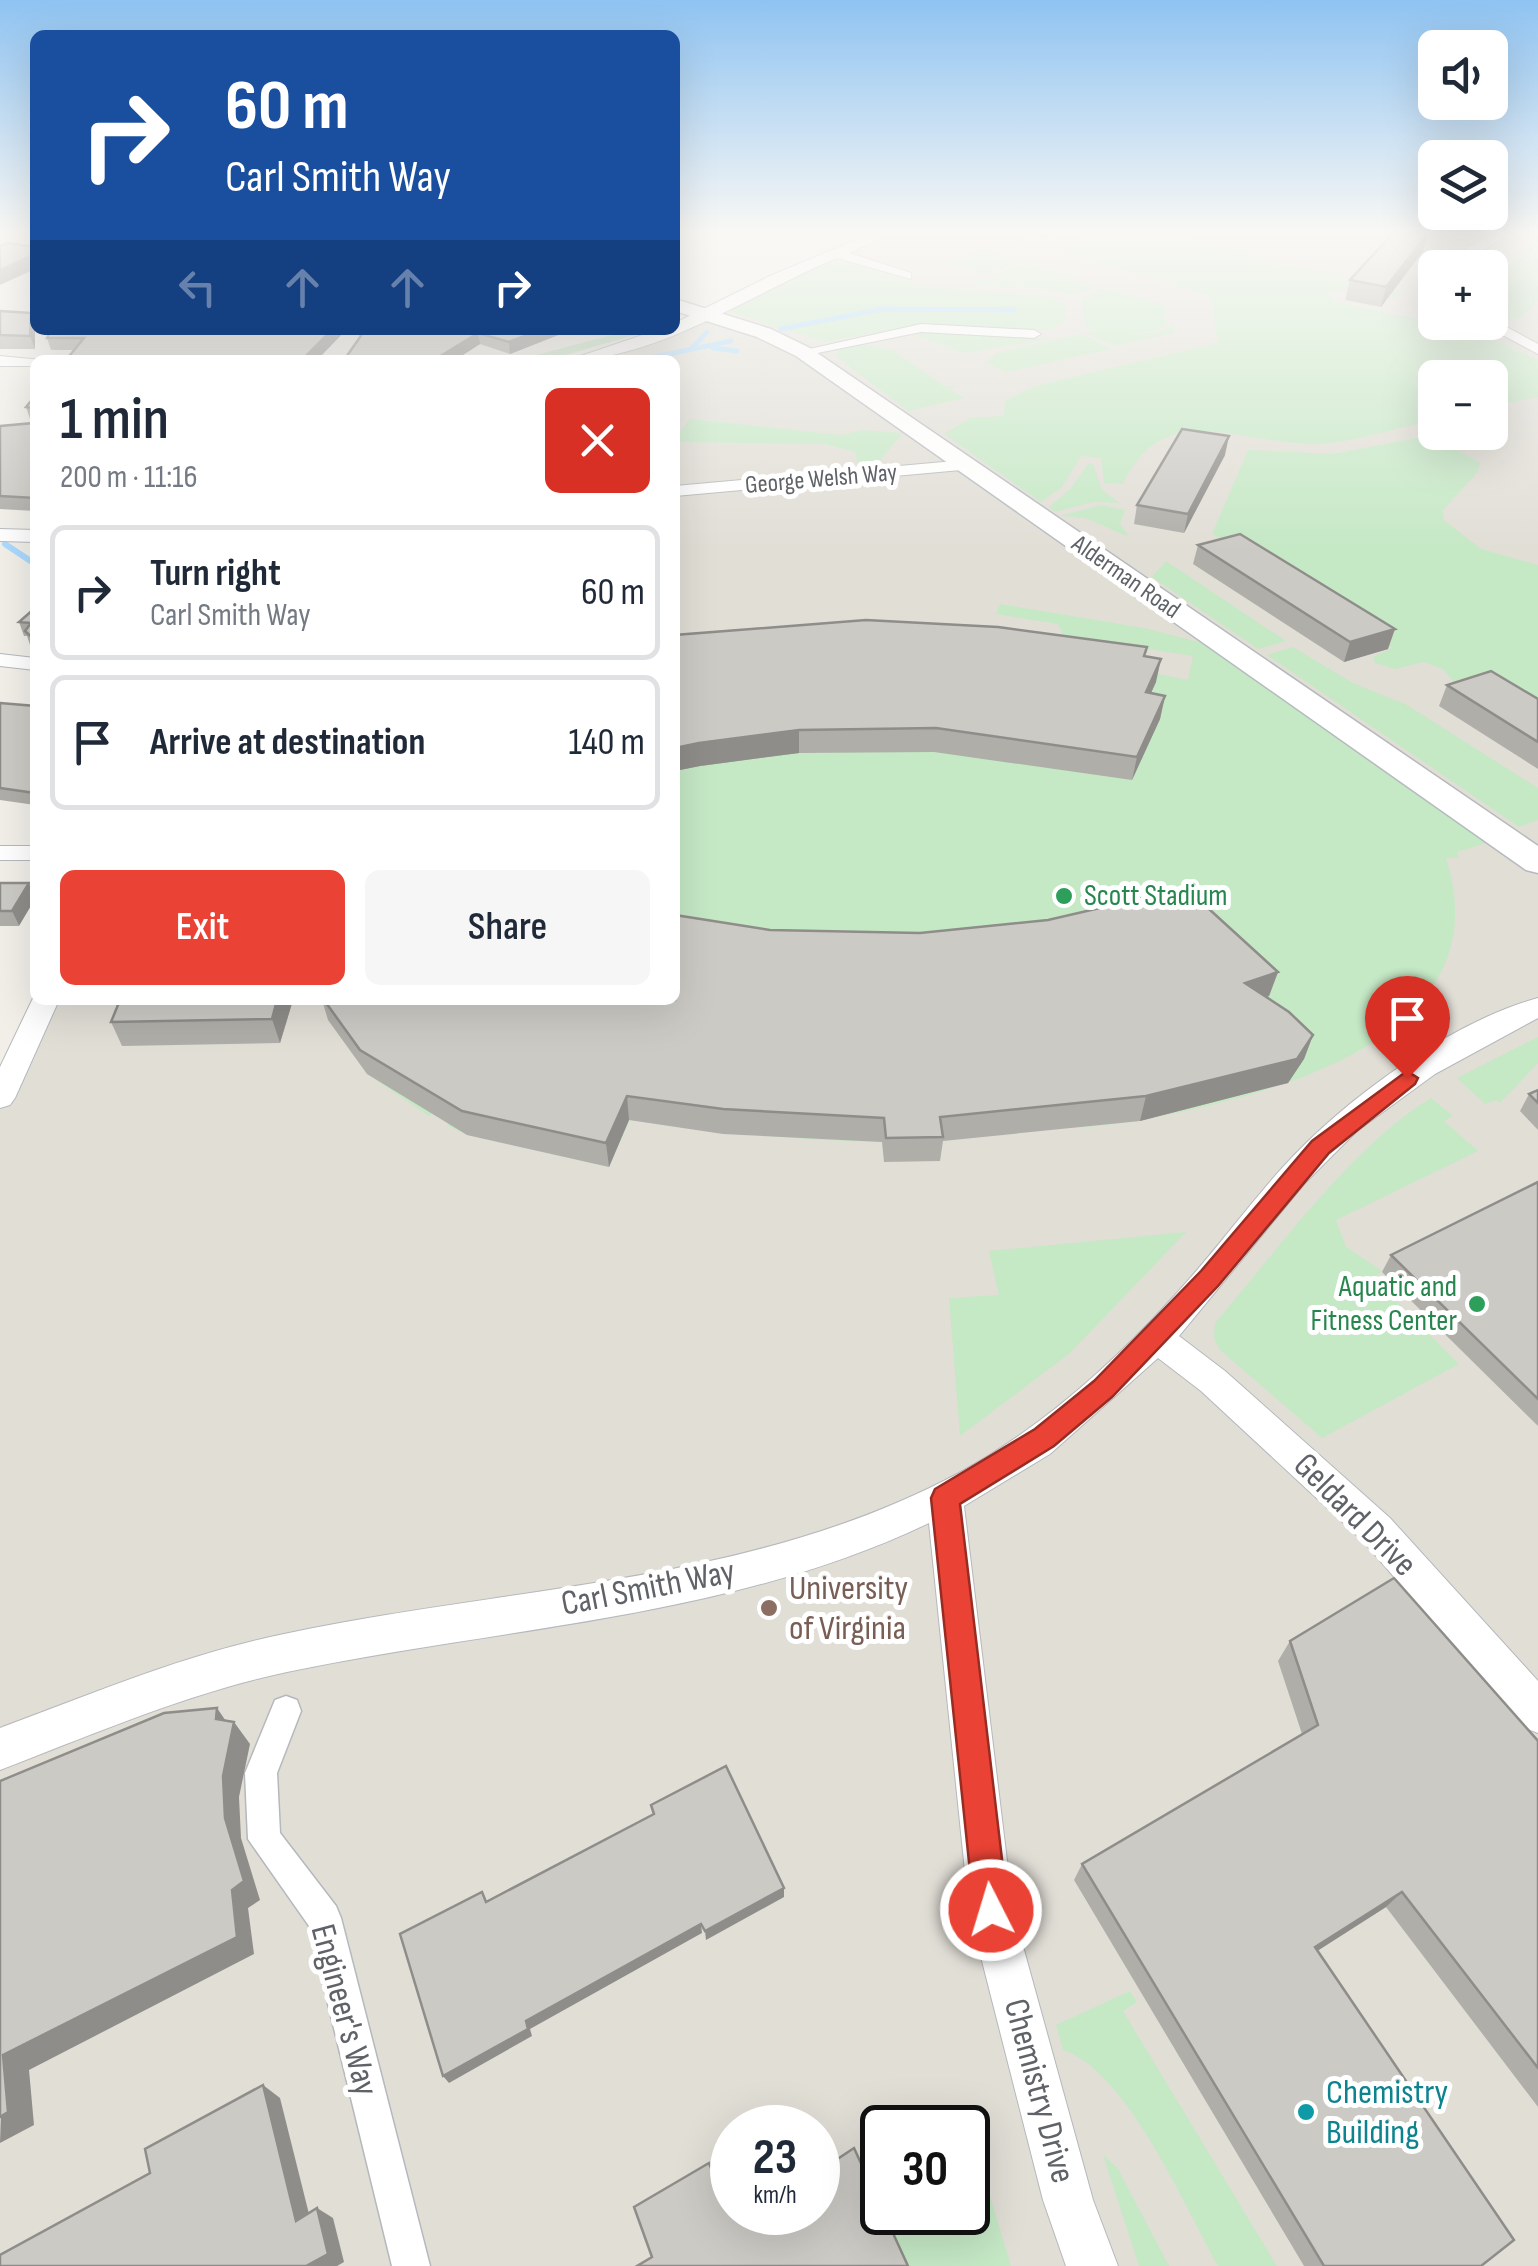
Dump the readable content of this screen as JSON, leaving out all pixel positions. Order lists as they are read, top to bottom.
{
  "streets": {
    "main road": ["Alderman Road"],
    "street": [
      "George Welsh Way",
      "Geldard Drive",
      "Carl Smith Way",
      "Engineer's Way",
      "Chemistry Drive"
    ]
  },
  "crossings": [
    ["George Welsh Way", "Alderman Road"],
    ["Geldard Drive", "Carl Smith Way"],
    ["Carl Smith Way", "Chemistry Drive"]
  ],
  "places": [
    "Scott Stadium",
    "Aquatic and Fitness Center",
    "University of Virginia",
    "Chemistry Building"
  ],
  "page": {
    "map_buttons": ["+", "−"],
    "turn": ["60 m", "Carl Smith Way"],
    "heading": ["1 min", "200 m · 11:16"],
    "list": [
      {
        "name": "Turn right",
        "note": "Carl Smith Way",
        "value": "60 m"
      },
      {
        "name": "Arrive at destination",
        "value": "140 m"
      }
    ],
    "buttons": ["Exit", "Share"],
    "speed": "23 km/h",
    "limit": "30"
  }
}
